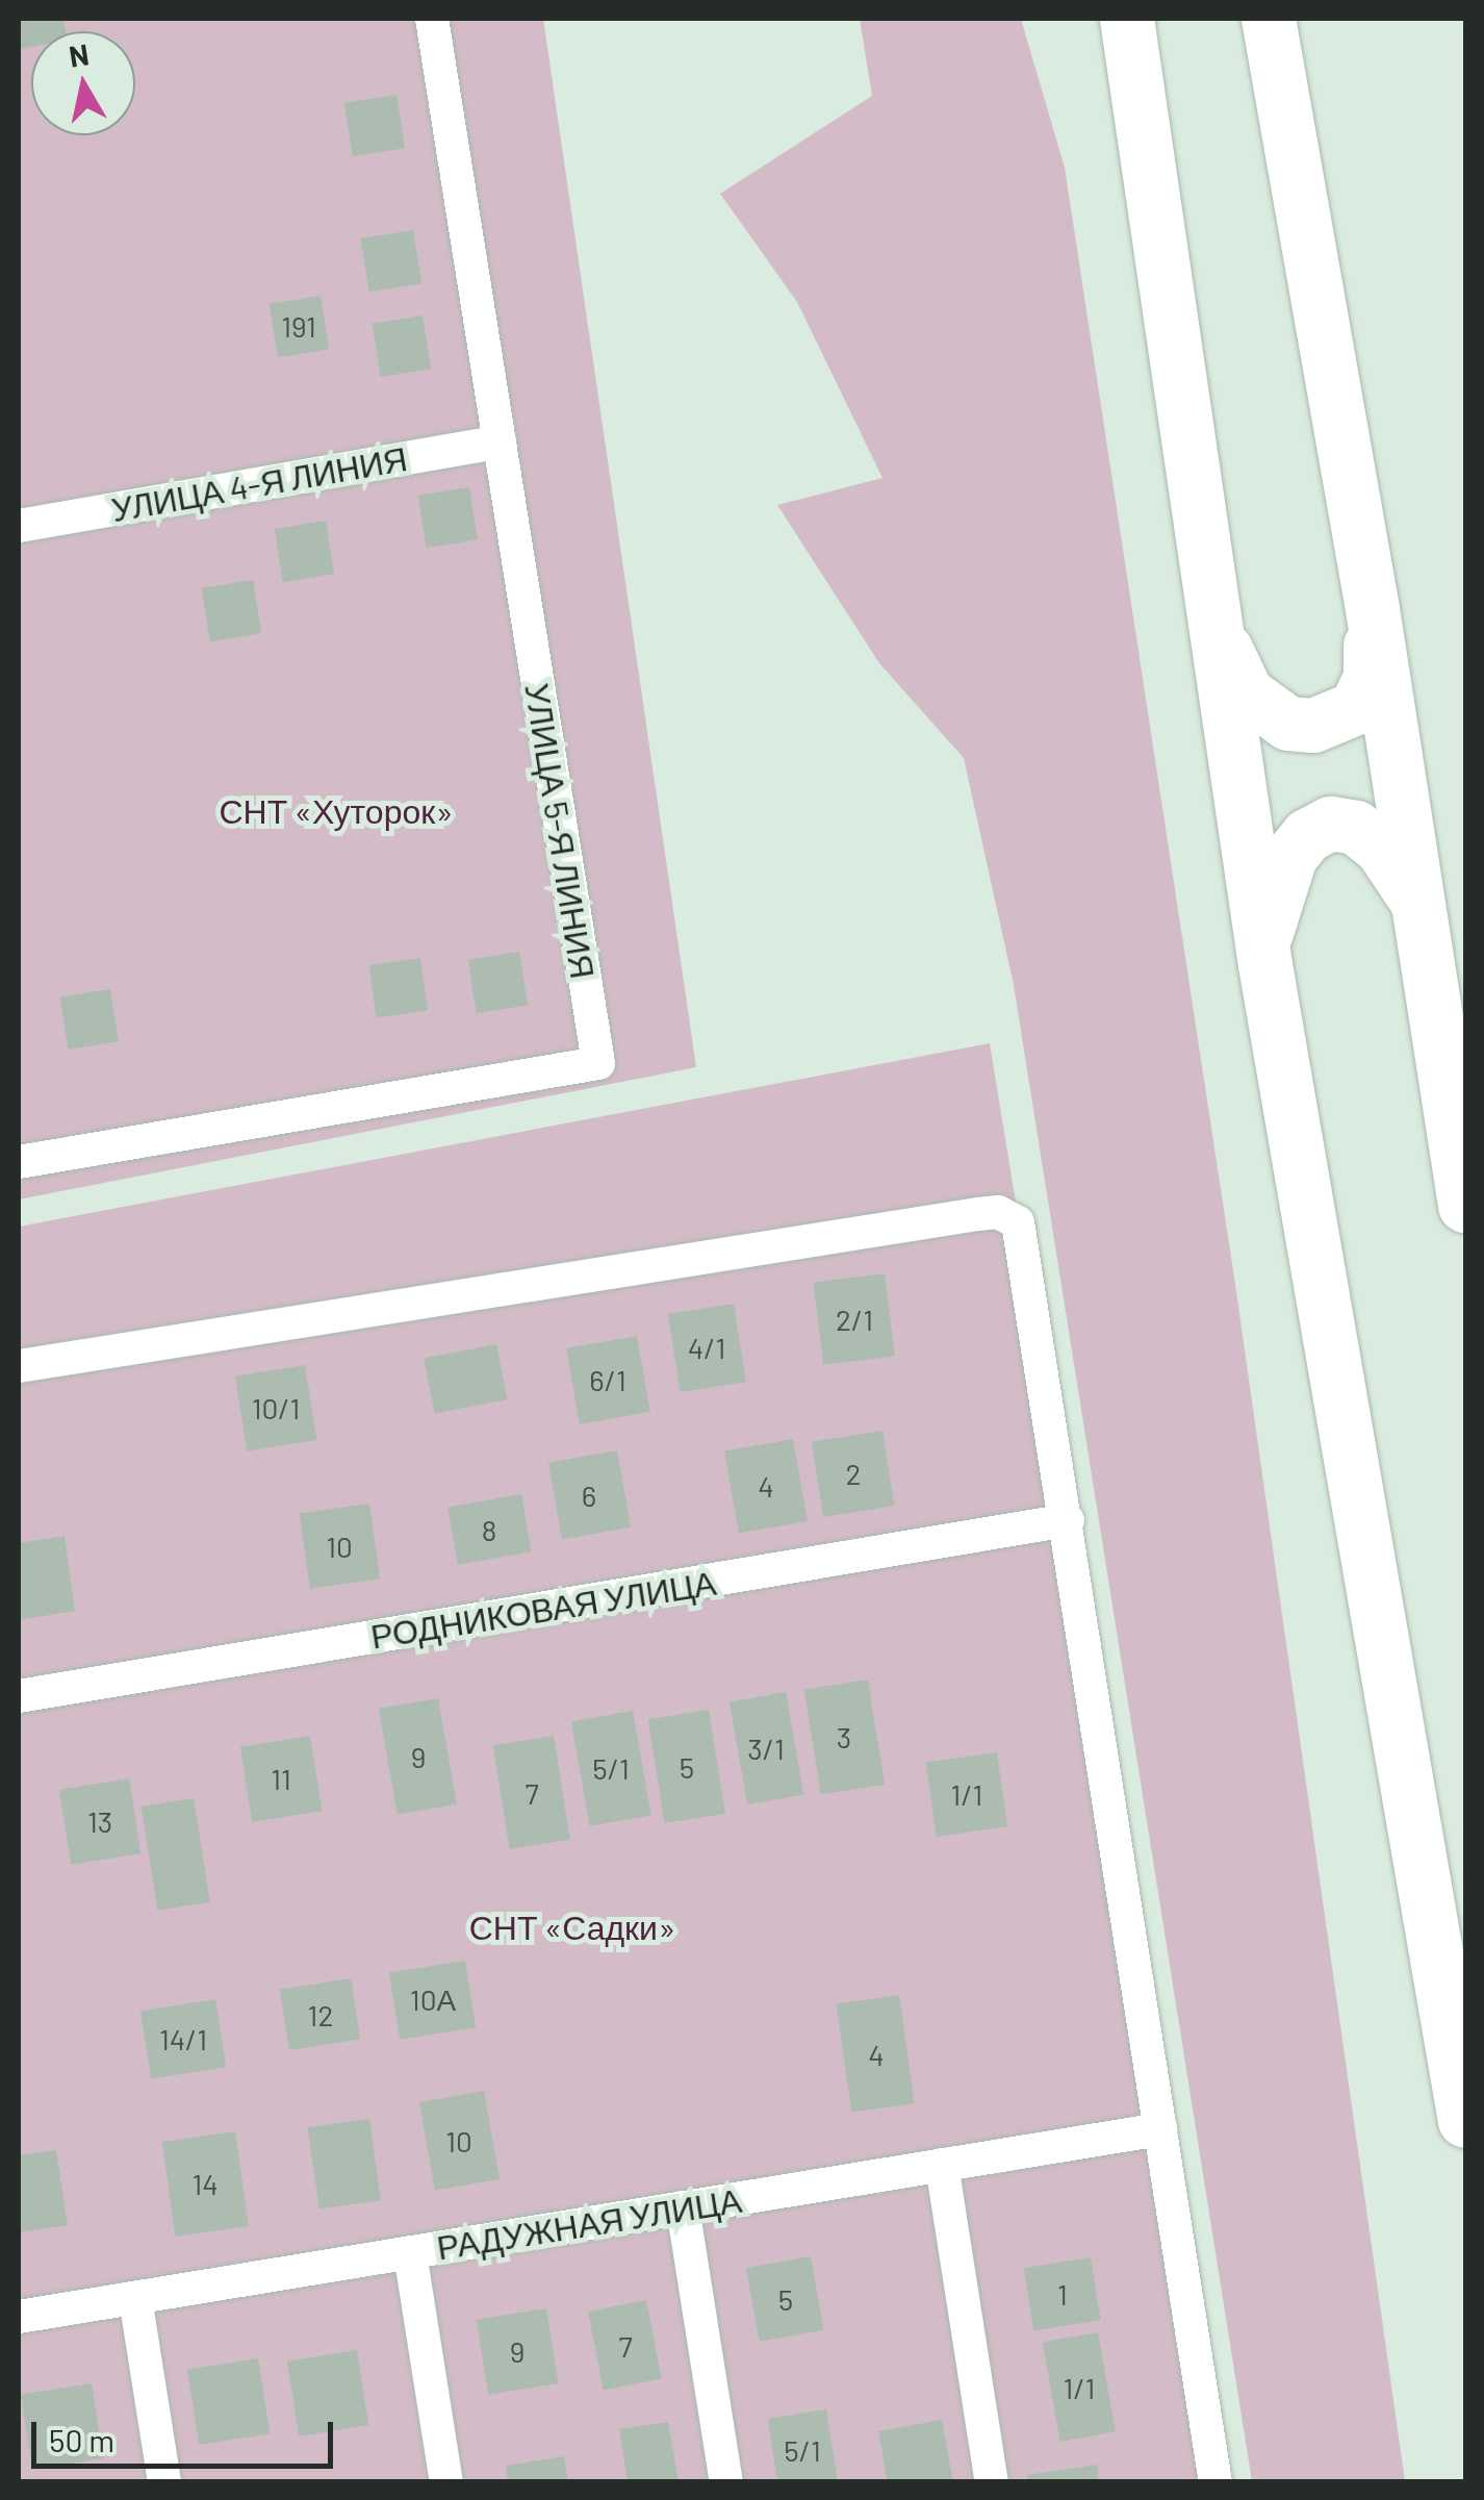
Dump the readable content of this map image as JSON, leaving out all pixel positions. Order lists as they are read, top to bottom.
{
  "streets": {
    "street": [
      "УЛИЦА 4-Я ЛИНИЯ",
      "УЛИЦА 5-Я ЛИНИЯ",
      "РОДНИКОВАЯ УЛИЦА",
      "РАДУЖНАЯ УЛИЦА"
    ]
  },
  "crossings": [
    ["УЛИЦА 4-Я ЛИНИЯ", "УЛИЦА 5-Я ЛИНИЯ"]
  ],
  "parks": ["СНТ «Хуторок»", "СНТ «Садки»"],
  "house_numbers": [
    "191",
    "2/1",
    "4/1",
    "6/1",
    "10/1",
    "2",
    "4",
    "6",
    "8",
    "10",
    "3",
    "3/1",
    "9",
    "5",
    "5/1",
    "11",
    "7",
    "1/1",
    "13",
    "10А",
    "12",
    "14/1",
    "4",
    "10",
    "14",
    "1",
    "5",
    "7",
    "9",
    "1/1",
    "5/1"
  ],
  "scale_bar": "50 m",
  "north": "top"
}
